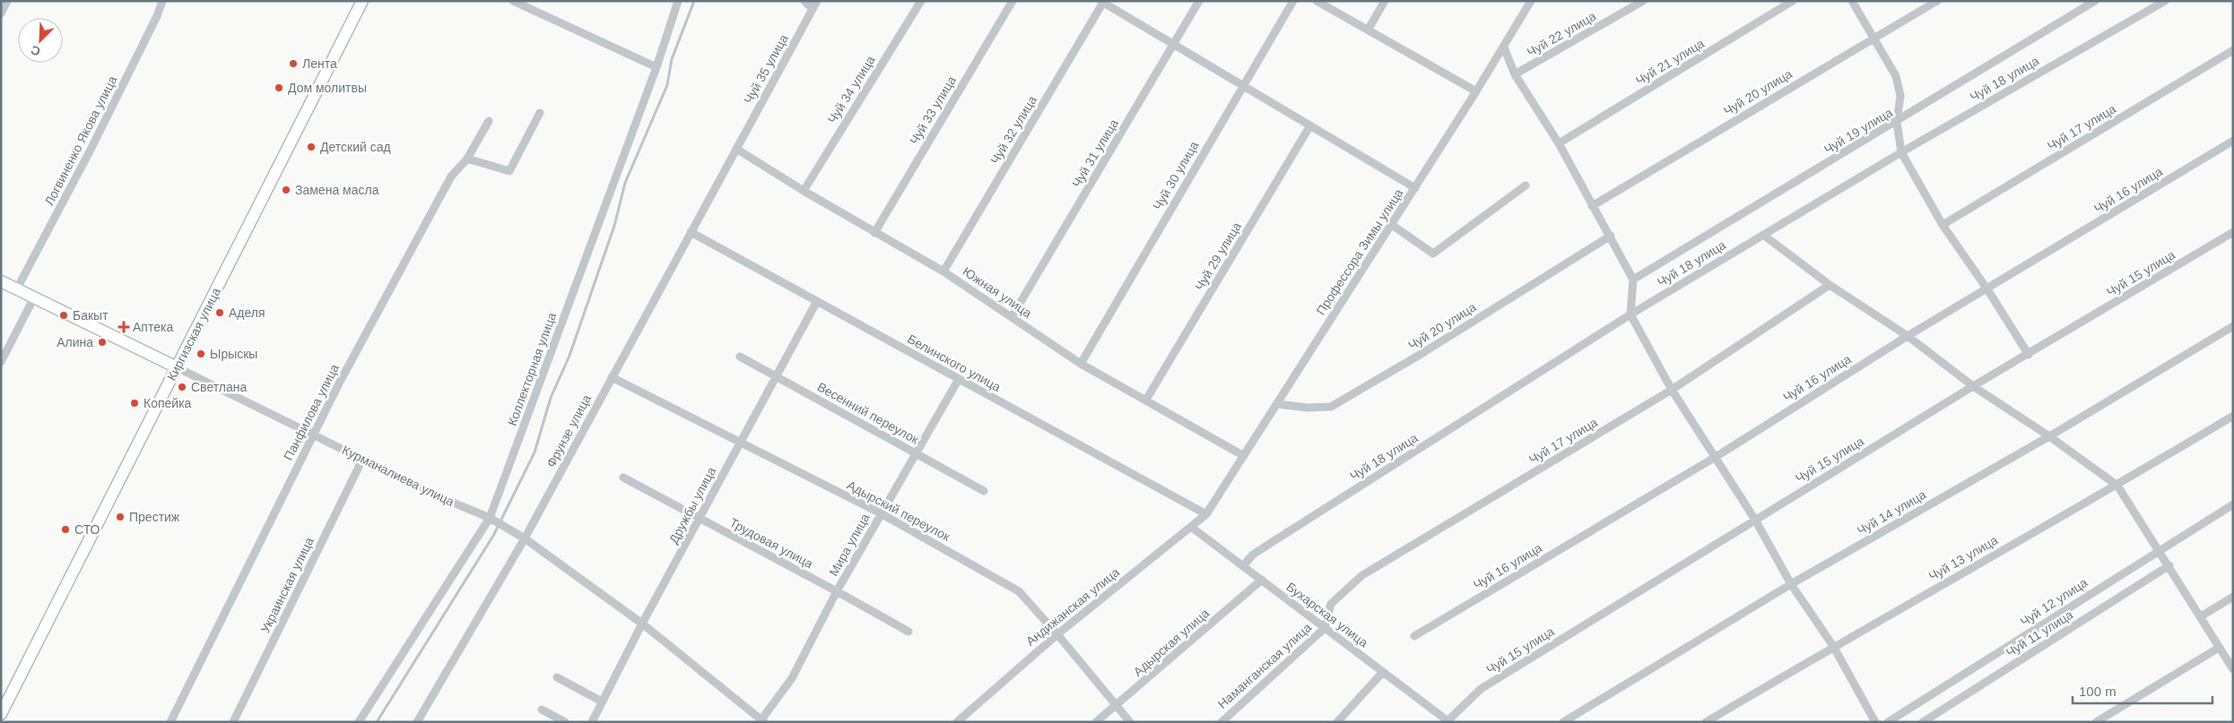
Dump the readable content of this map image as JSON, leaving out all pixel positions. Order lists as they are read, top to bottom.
{
  "streets": {
    "main road": ["Киргизская улица", "Курманалиева улица"],
    "street": [
      "Чуй 22 улица",
      "Чуй 21 улица",
      "Чуй 35 улица",
      "Чуй 18 улица",
      "Чуй 34 улица",
      "Чуй 20 улица",
      "Чуй 33 улица",
      "Чуй 17 улица",
      "Чуй 32 улица",
      "Чуй 19 улица",
      "Логвиненко Якова улица",
      "Чуй 31 улица",
      "Чуй 30 улица",
      "Чуй 16 улица",
      "Профессора Зимы улица",
      "Чуй 29 улица",
      "Чуй 15 улица",
      "Южная улица",
      "Белинского улица",
      "Коллекторная улица",
      "Панфилова улица",
      "Весенний переулок",
      "Фрунзе улица",
      "Дружбы улица",
      "Адырский переулок",
      "Чуй 14 улица",
      "Трудовая улица",
      "Мира улица",
      "Чуй 13 улица",
      "Украинская улица",
      "Чуй 12 улица",
      "Андижанская улица",
      "Бухарская улица",
      "Чуй 11 улица",
      "Адырская улица",
      "Наманганская улица"
    ]
  },
  "crossings": [
    ["Чуй 35 улица", "Южная улица"],
    ["Чуй 35 улица", "Фрунзе улица"],
    ["Чуй 18 улица", "Бухарская улица"],
    ["Чуй 34 улица", "Южная улица"],
    ["Чуй 20 улица", "Профессора Зимы улица"],
    ["Чуй 33 улица", "Южная улица"],
    ["Чуй 17 улица", "Бухарская улица"],
    ["Чуй 17 улица", "Наманганская улица"],
    ["Чуй 32 улица", "Южная улица"],
    ["Логвиненко Якова улица", "Курманалиева улица"],
    ["Чуй 31 улица", "Южная улица"],
    ["Чуй 30 улица", "Южная улица"],
    ["Профессора Зимы улица", "Южная улица"],
    ["Профессора Зимы улица", "Белинского улица"],
    ["Профессора Зимы улица", "Андижанская улица"],
    ["Чуй 29 улица", "Южная улица"],
    ["Чуй 15 улица", "Бухарская улица"],
    ["Южная улица", "Фрунзе улица"],
    ["Киргизская улица", "Курманалиева улица"],
    ["Белинского улица", "Фрунзе улица"],
    ["Белинского улица", "Дружбы улица"],
    ["Белинского улица", "Мира улица"],
    ["Белинского улица", "Андижанская улица"],
    ["Коллекторная улица", "Курманалиева улица"],
    ["Панфилова улица", "Курманалиева улица"],
    ["Весенний переулок", "Дружбы улица"],
    ["Весенний переулок", "Мира улица"],
    ["Фрунзе улица", "Курманалиева улица"],
    ["Фрунзе улица", "Адырский переулок"],
    ["Курманалиева улица", "Дружбы улица"],
    ["Курманалиева улица", "Мира улица"],
    ["Курманалиева улица", "Украинская улица"],
    ["Дружбы улица", "Адырский переулок"],
    ["Дружбы улица", "Трудовая улица"],
    ["Адырский переулок", "Мира улица"],
    ["Адырский переулок", "Андижанская улица"],
    ["Адырский переулок", "Адырская улица"],
    ["Трудовая улица", "Мира улица"],
    ["Андижанская улица", "Бухарская улица"],
    ["Бухарская улица", "Адырская улица"],
    ["Бухарская улица", "Наманганская улица"]
  ],
  "places": {
    "other": [
      "Лента",
      "Дом молитвы",
      "Детский сад",
      "Замена масла",
      "Аделя",
      "Бакыт",
      "Алина",
      "Ырыскы",
      "Светлана",
      "Копейка",
      "Престиж",
      "СТО"
    ],
    "health": ["Аптека"]
  },
  "scale_bar": "100 m",
  "north": "bottom left"
}
